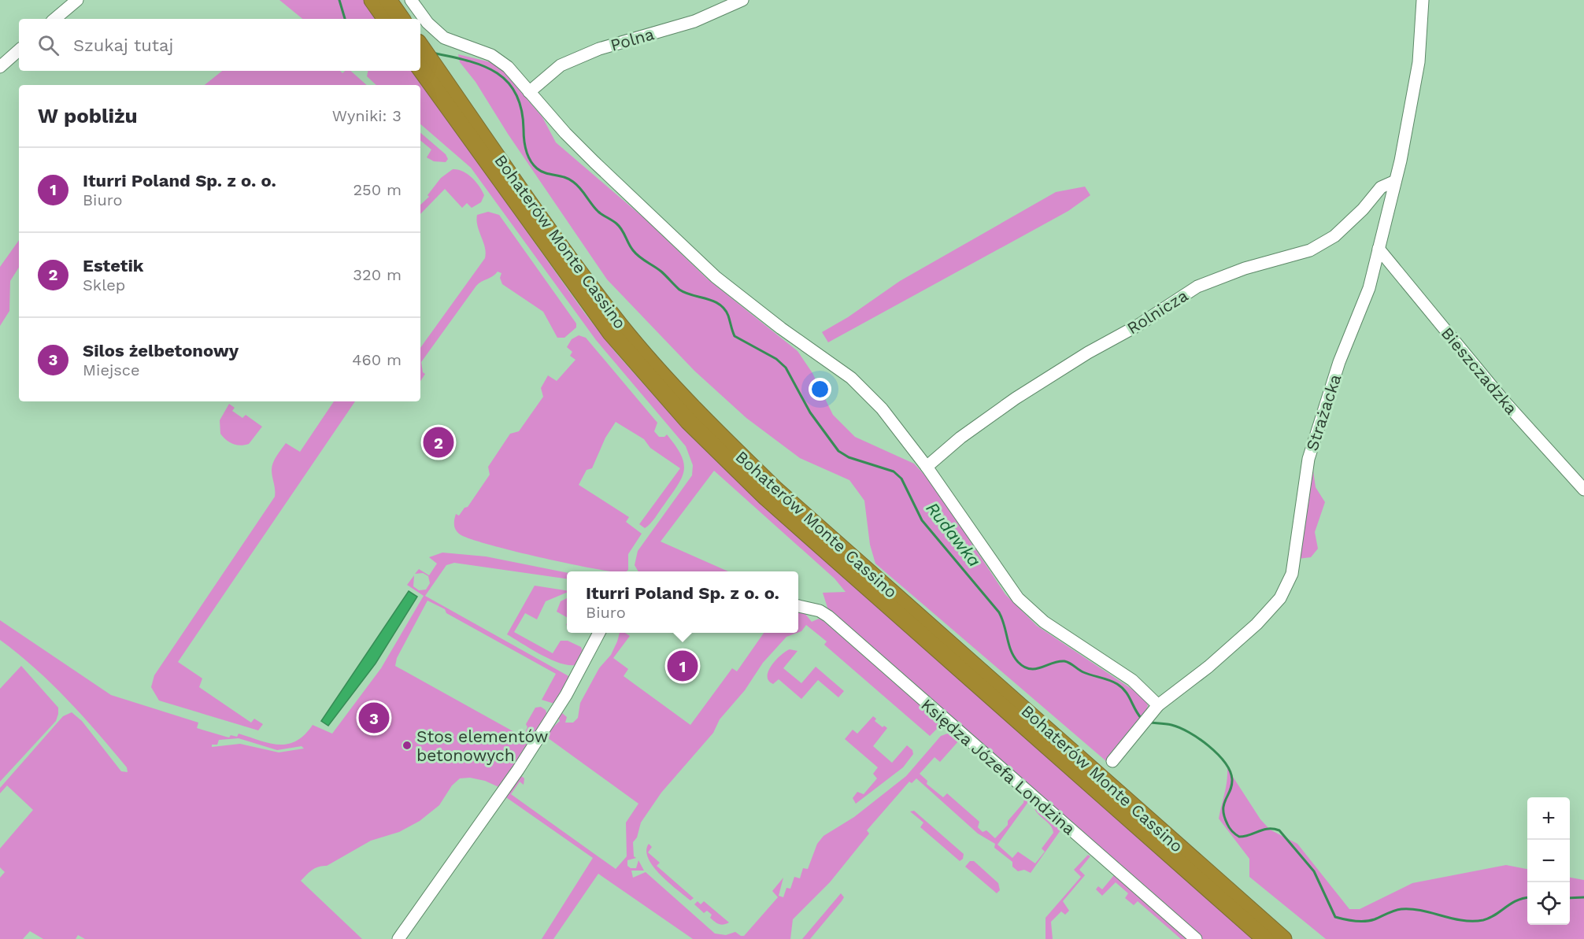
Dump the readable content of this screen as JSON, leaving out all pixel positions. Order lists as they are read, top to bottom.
{
  "streets": {
    "highway": ["Bohaterów Monte Cassino"],
    "street": [
      "Polna",
      "Rolnicza",
      "Bieszczadzka",
      "Strażacka",
      "Księdza Józefa Londzina"
    ]
  },
  "crossings": [
    ["Rolnicza", "Strażacka"],
    ["Bieszczadzka", "Strażacka"]
  ],
  "water": ["Rudawka"],
  "places": ["Stos elementów betonowych"],
  "page": {
    "search": "Szukaj tutaj",
    "heading": ["W pobliżu", "Wyniki: 3"],
    "list": [
      {
        "mark": "1",
        "name": "Iturri Poland Sp. z o. o.",
        "note": "Biuro",
        "value": "250 m"
      },
      {
        "mark": "2",
        "name": "Estetik",
        "note": "Sklep",
        "value": "320 m"
      },
      {
        "mark": "3",
        "name": "Silos żelbetonowy",
        "note": "Miejsce",
        "value": "460 m"
      }
    ],
    "pins": ["2", "1", "3"],
    "popup": ["Iturri Poland Sp. z o. o.", "Biuro"],
    "map_buttons": ["+", "−"]
  }
}
